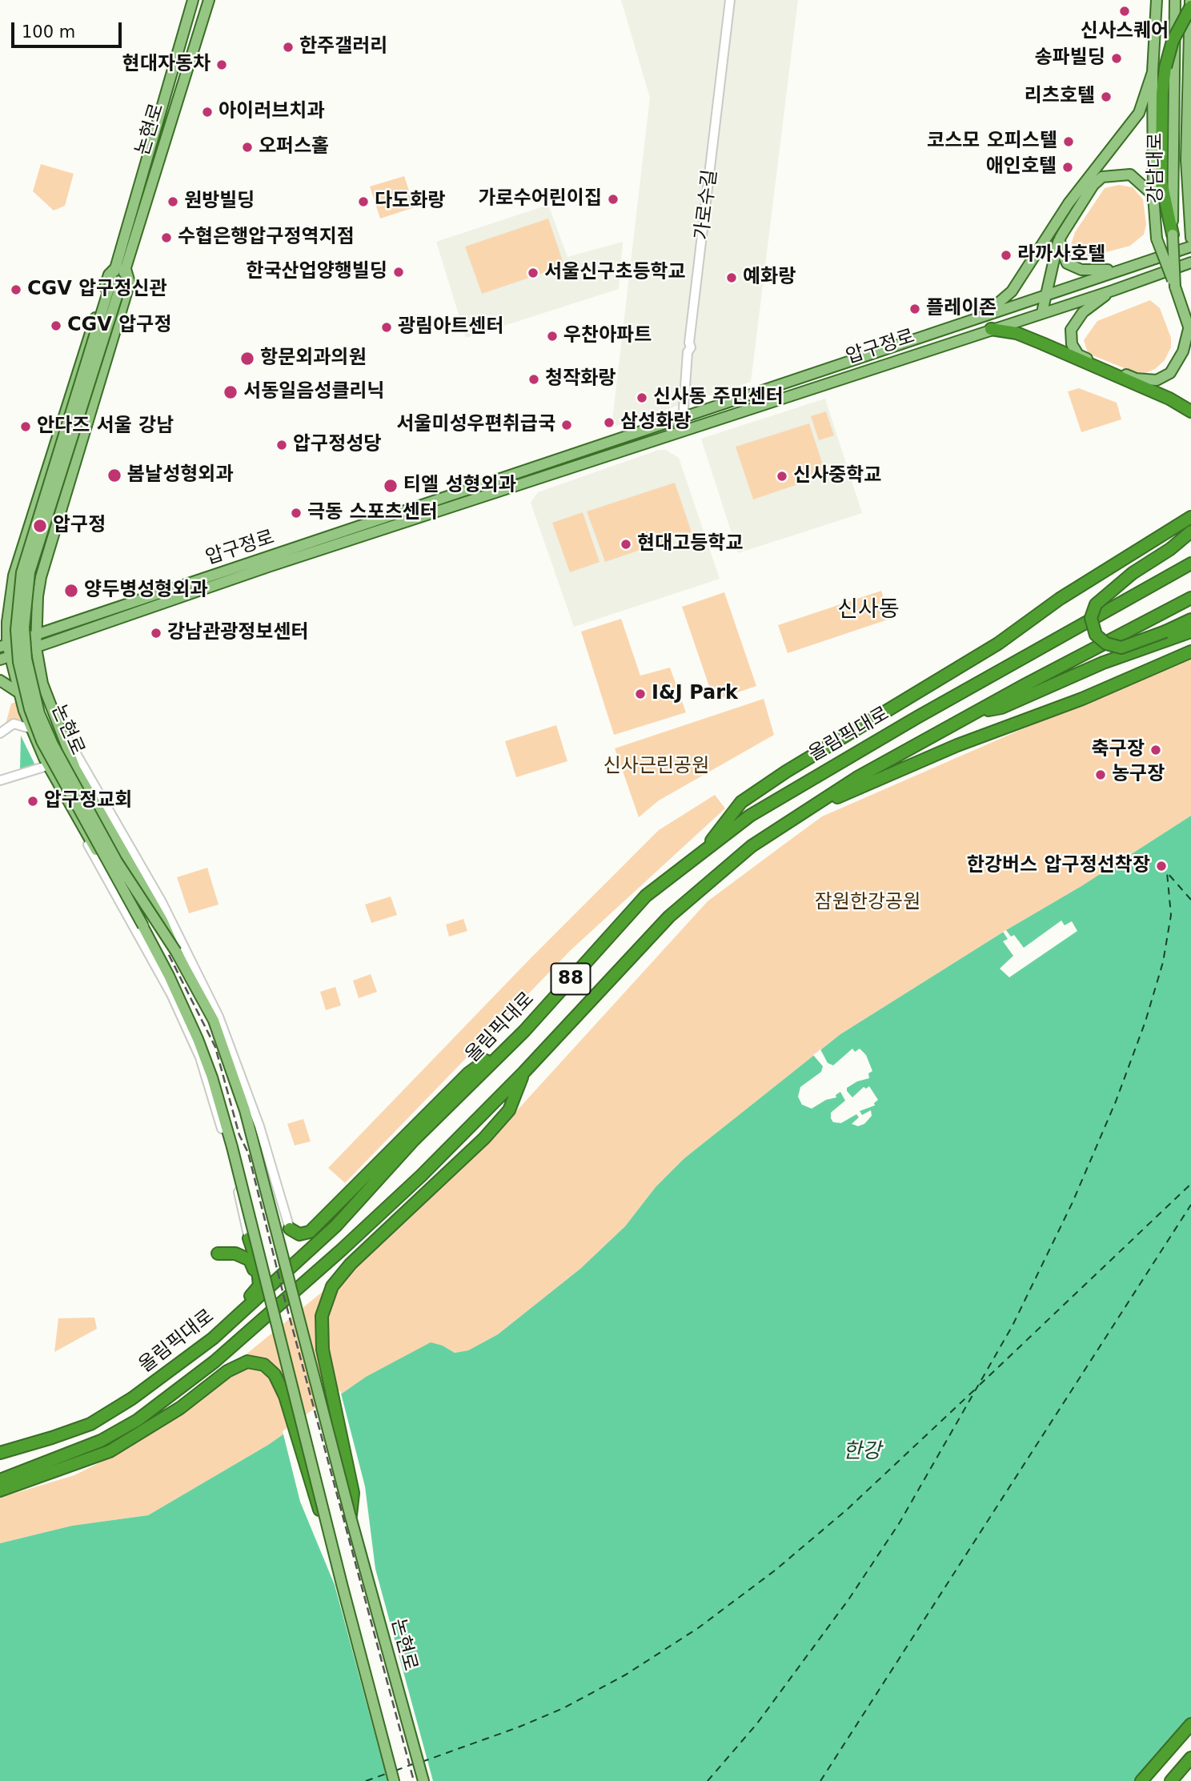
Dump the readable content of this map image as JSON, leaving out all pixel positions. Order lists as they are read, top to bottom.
{
  "streets": {
    "highway": ["올림픽대로", "88"],
    "main road": ["논현로", "강남대로", "압구정로"],
    "street": ["가로수길"]
  },
  "crossings": [
    ["논현로", "압구정로"],
    ["가로수길", "압구정로"]
  ],
  "districts": ["신사동"],
  "water": ["한강"],
  "parks": ["신사근린공원", "잠원한강공원"],
  "places": [
    "신사스퀘어",
    "한주갤러리",
    "송파빌딩",
    "현대자동차",
    "리츠호텔",
    "아이러브치과",
    "코스모 오피스텔",
    "오퍼스홀",
    "애인호텔",
    "가로수어린이집",
    "원방빌딩",
    "다도화랑",
    "수협은행압구정역지점",
    "라까사호텔",
    "한국산업양행빌딩",
    "서울신구초등학교",
    "예화랑",
    "CGV 압구정신관",
    "플레이존",
    "CGV 압구정",
    "광림아트센터",
    "우찬아파트",
    "항문외과의원",
    "청작화랑",
    "서동일음성클리닉",
    "신사동 주민센터",
    "삼성화랑",
    "서울미성우편취급국",
    "안다즈 서울 강남",
    "압구정성당",
    "봄날성형외과",
    "신사중학교",
    "티엘 성형외과",
    "극동 스포츠센터",
    "압구정",
    "현대고등학교",
    "양두병성형외과",
    "강남관광정보센터",
    "I&J Park",
    "축구장",
    "농구장",
    "압구정교회",
    "한강버스 압구정선착장"
  ],
  "scale_bar": "100 m"
}
